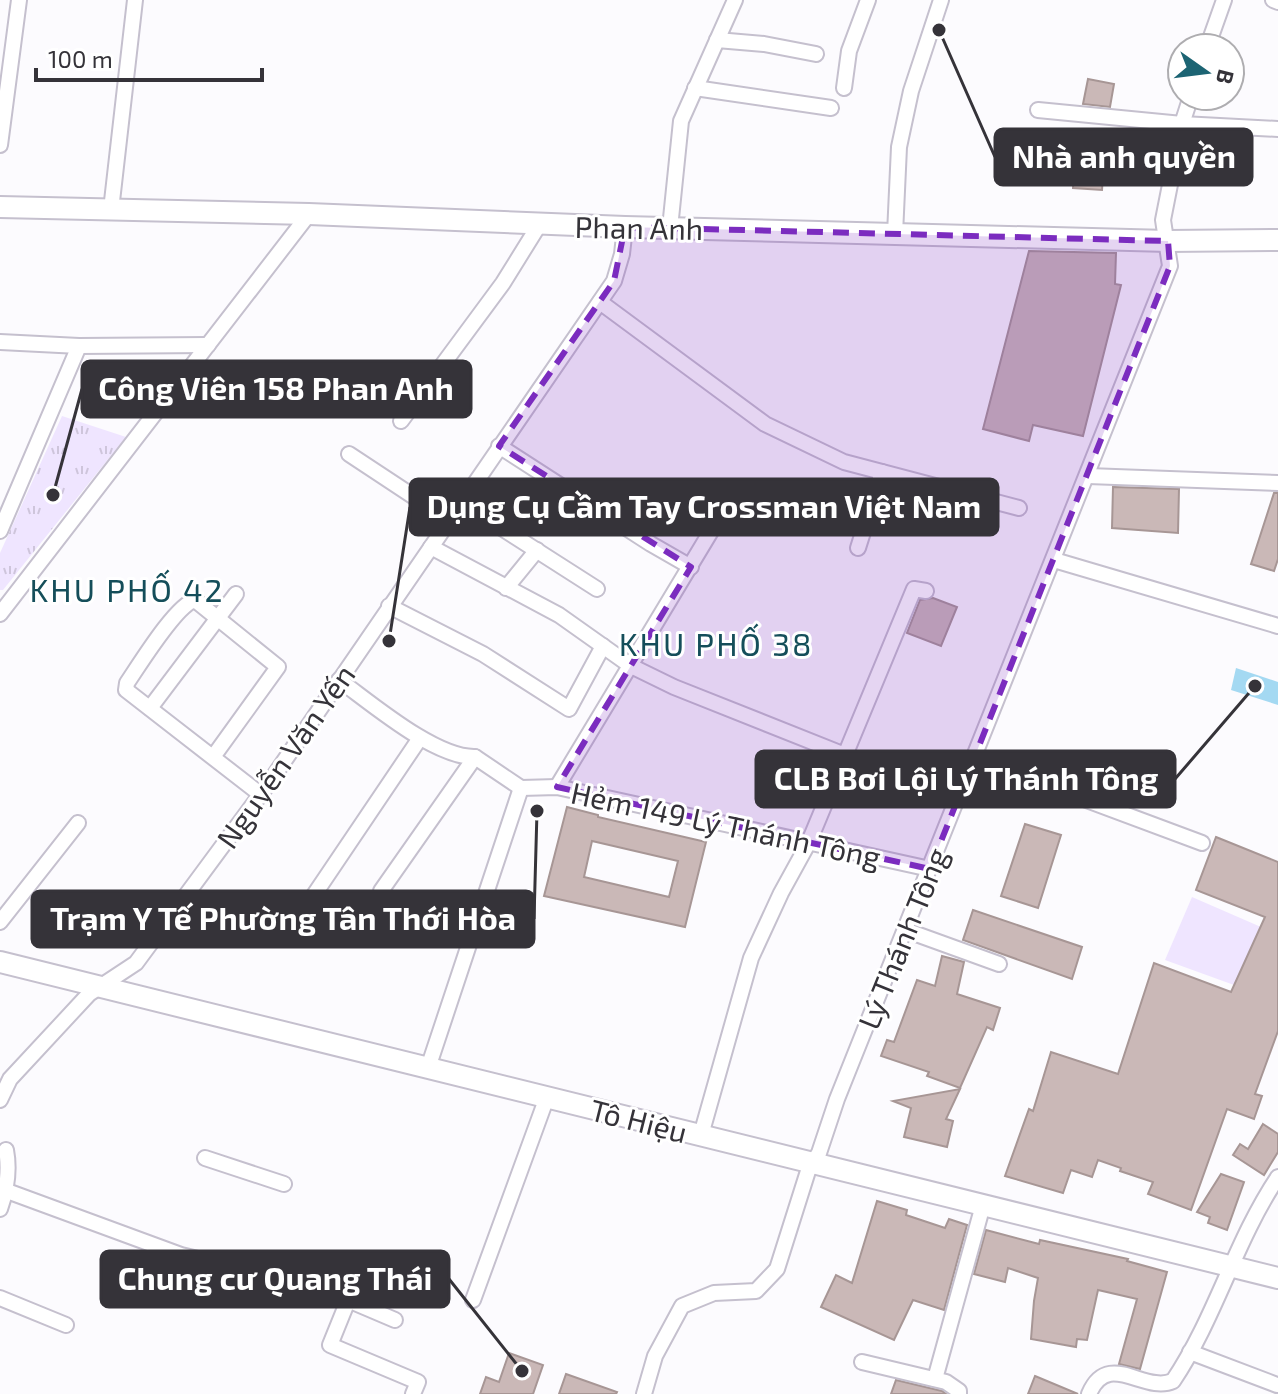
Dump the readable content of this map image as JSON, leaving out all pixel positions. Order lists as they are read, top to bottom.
{
  "streets": {
    "street": [
      "Phan Anh",
      "Nguyễn Văn Yến",
      "Hẻm 149 Lý Thánh Tông",
      "Lý Thánh Tông",
      "Tô Hiệu"
    ]
  },
  "crossings": [
    ["Phan Anh", "Nguyễn Văn Yến"],
    ["Phan Anh", "Lý Thánh Tông"],
    ["Nguyễn Văn Yến", "Tô Hiệu"],
    ["Hẻm 149 Lý Thánh Tông", "Lý Thánh Tông"],
    ["Lý Thánh Tông", "Tô Hiệu"]
  ],
  "districts": ["KHU PHỐ 42", "KHU PHỐ 38"],
  "places": [
    "Nhà anh quyền",
    "Công Viên 158 Phan Anh",
    "Dụng Cụ Cầm Tay Crossman Việt Nam",
    "CLB Bơi Lội Lý Thánh Tông",
    "Trạm Y Tế Phường Tân Thới Hòa",
    "Chung cư Quang Thái"
  ],
  "scale_bar": "100 m",
  "north": "right"
}
